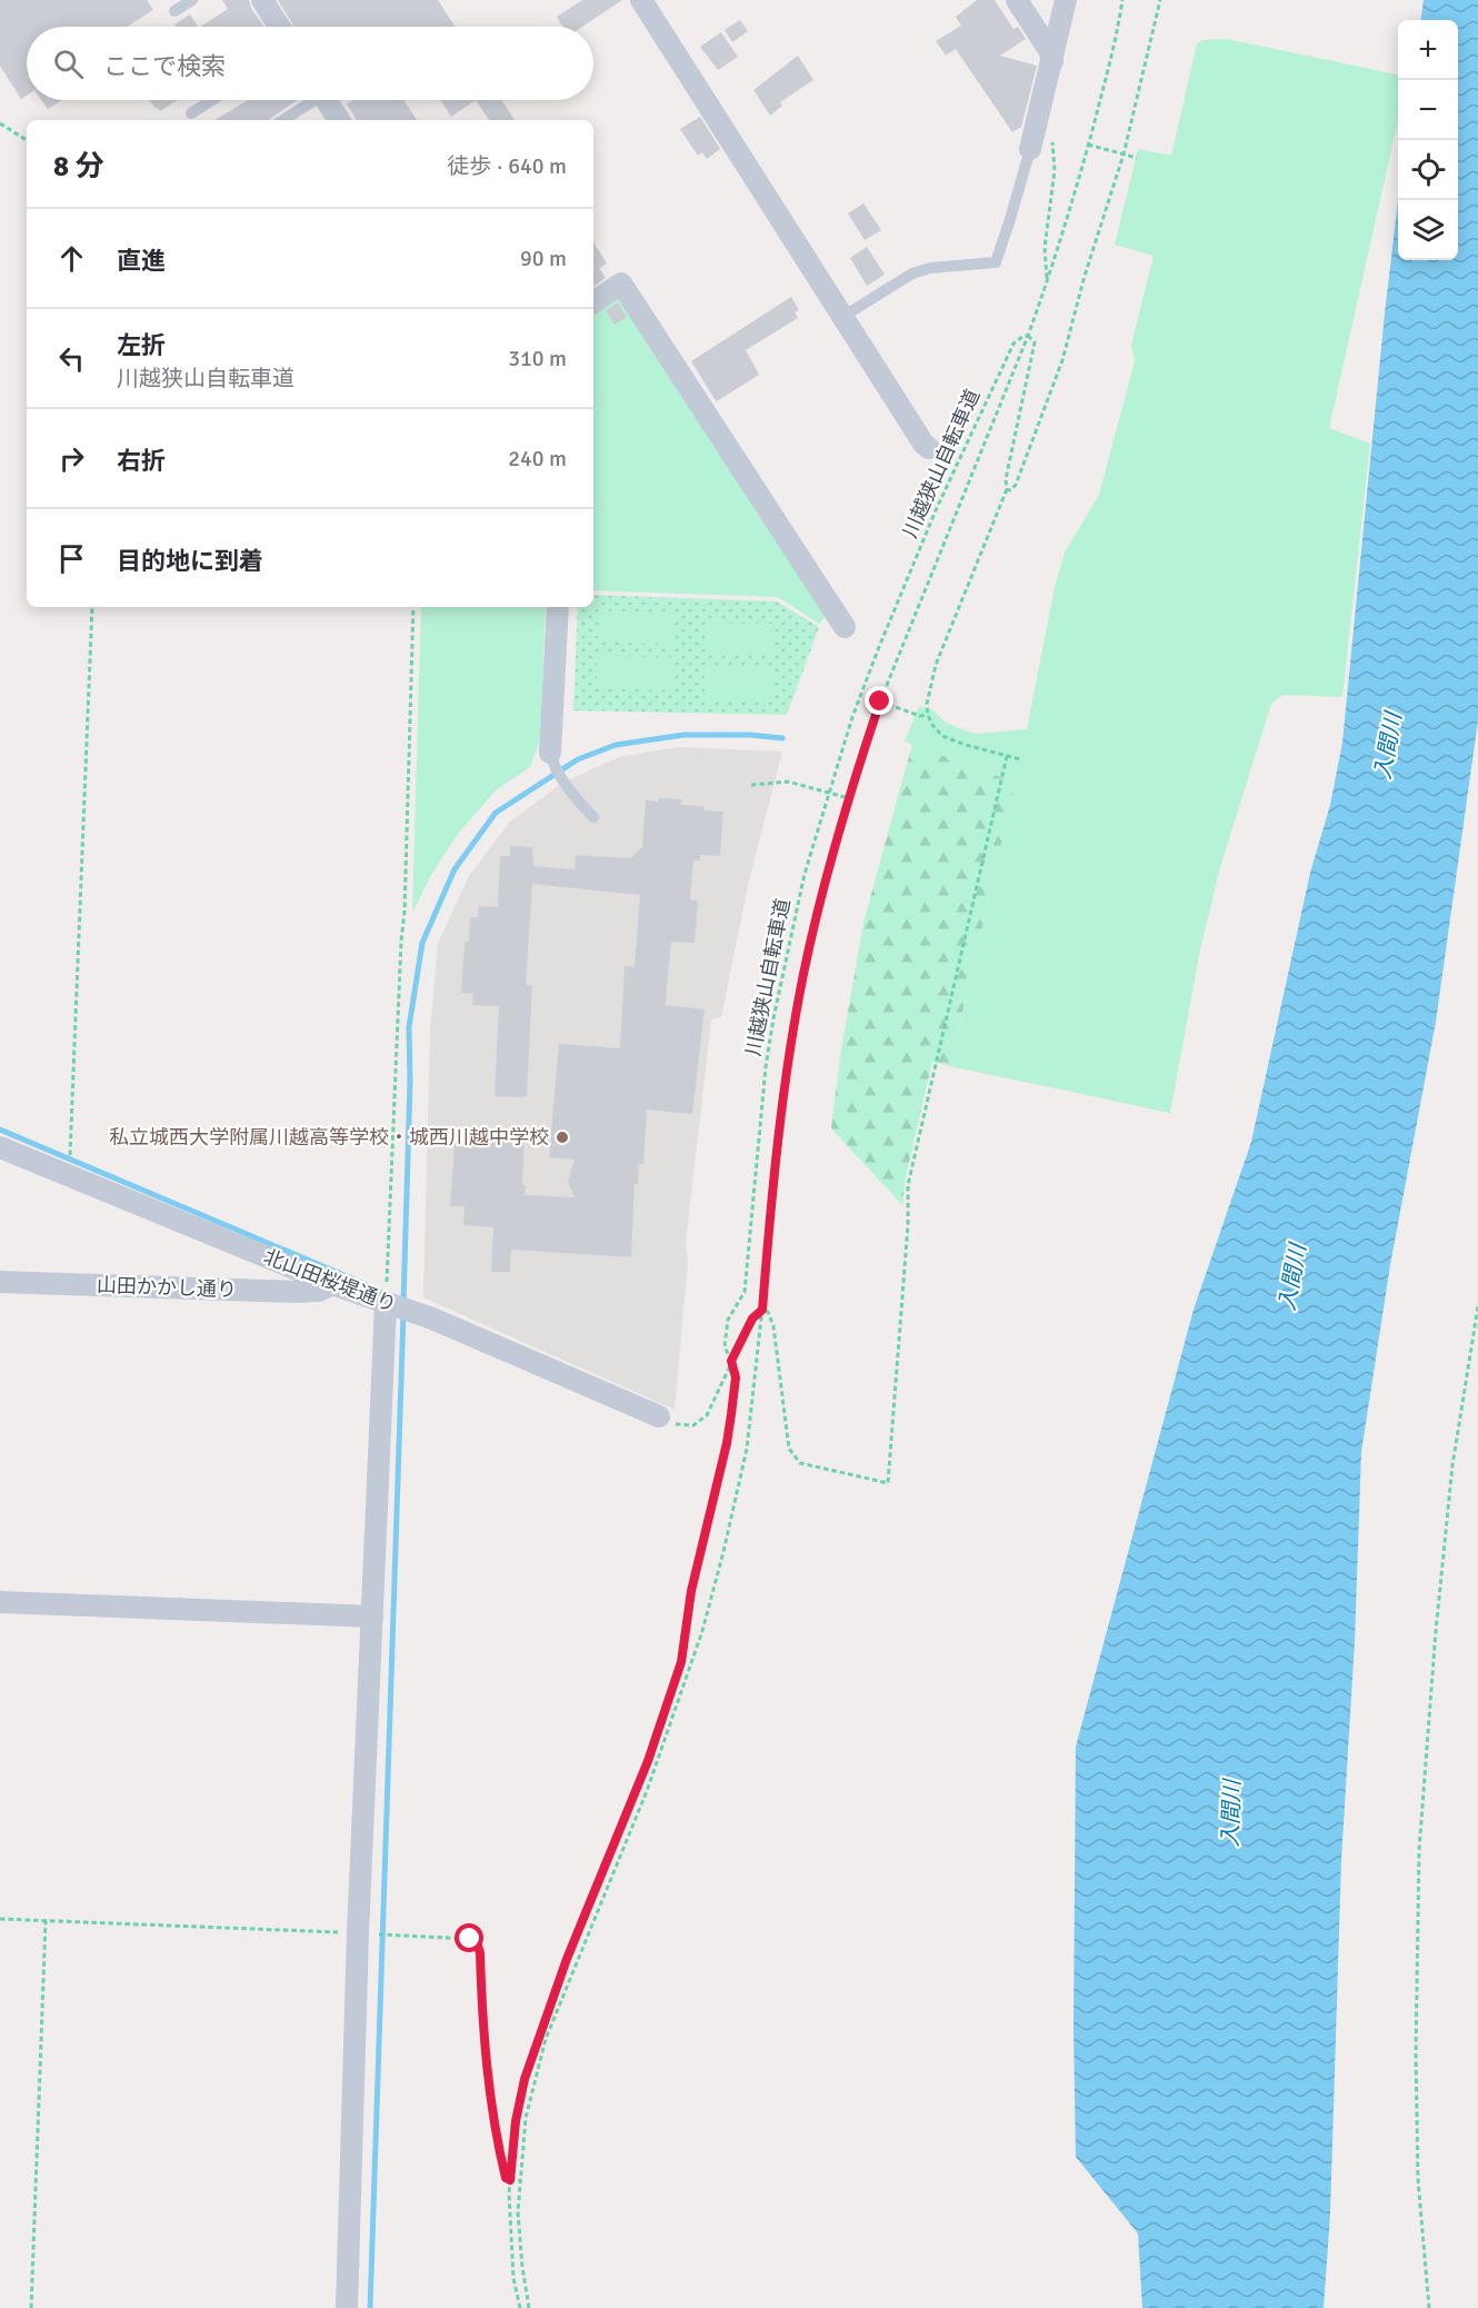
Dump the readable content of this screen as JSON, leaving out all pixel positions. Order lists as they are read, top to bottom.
{
  "streets": {
    "street": ["北山田桜堤通り", "山田かかし通り"],
    "path": ["川越狭山自転車道"]
  },
  "crossings": [
    ["北山田桜堤通り", "山田かかし通り"]
  ],
  "water": ["入間川"],
  "places": ["私立城西大学附属川越高等学校・城西川越中学校"],
  "page": {
    "map_buttons": ["+", "−"],
    "search": "ここで検索",
    "heading": ["8 分", "徒歩 · 640 m"],
    "list": [
      ["直進", "90 m"],
      ["左折", "川越狭山自転車道", "310 m"],
      ["右折", "240 m"],
      "目的地に到着"
    ]
  }
}
